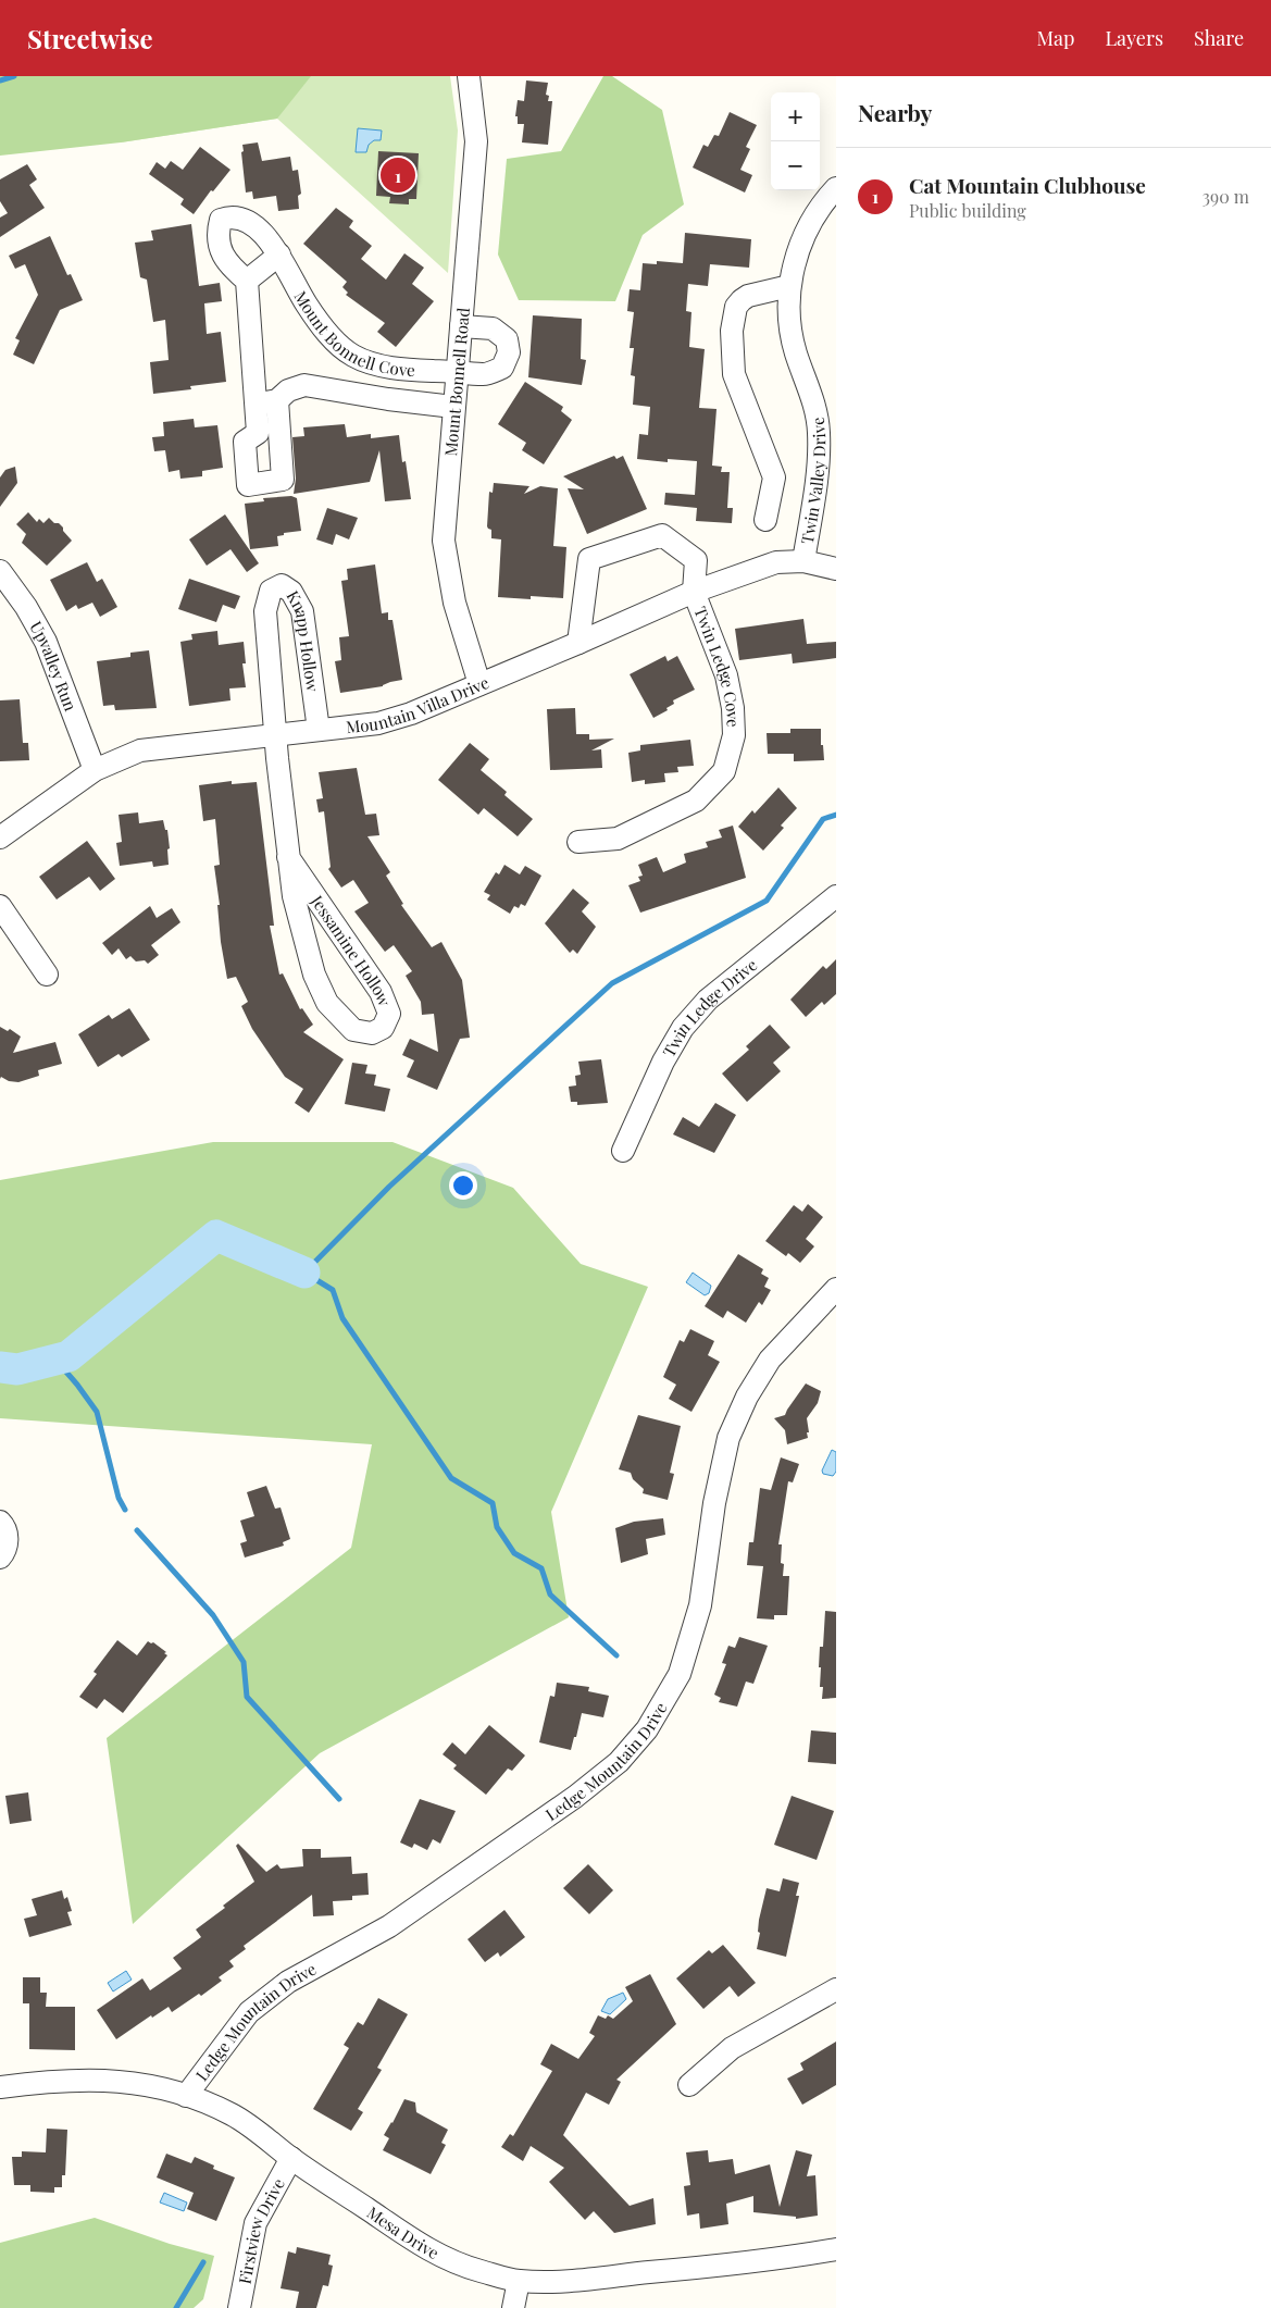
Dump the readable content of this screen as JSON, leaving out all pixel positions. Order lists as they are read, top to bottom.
{
  "streets": {
    "street": [
      "Mount Bonnell Cove",
      "Mount Bonnell Road",
      "Twin Valley Drive",
      "Knapp Hollow",
      "Upvalley Run",
      "Twin Ledge Cove",
      "Mountain Villa Drive",
      "Jessamine Hollow",
      "Twin Ledge Drive",
      "Ledge Mountain Drive",
      "Firstview Drive",
      "Mesa Drive"
    ]
  },
  "crossings": [
    ["Mount Bonnell Cove", "Mount Bonnell Road"],
    ["Mount Bonnell Road", "Mountain Villa Drive"],
    ["Twin Valley Drive", "Mountain Villa Drive"],
    ["Knapp Hollow", "Mountain Villa Drive"],
    ["Knapp Hollow", "Jessamine Hollow"],
    ["Upvalley Run", "Mountain Villa Drive"],
    ["Twin Ledge Cove", "Mountain Villa Drive"],
    ["Mountain Villa Drive", "Jessamine Hollow"],
    ["Ledge Mountain Drive", "Mesa Drive"],
    ["Firstview Drive", "Mesa Drive"]
  ],
  "page": {
    "header": "Streetwise",
    "nav": ["Map", "Layers", "Share"],
    "heading": "Nearby",
    "map_buttons": ["+", "−"],
    "list": [
      {
        "mark": "1",
        "name": "Cat Mountain Clubhouse",
        "note": "Public building",
        "value": "390 m"
      }
    ],
    "pins": "1"
  }
}
